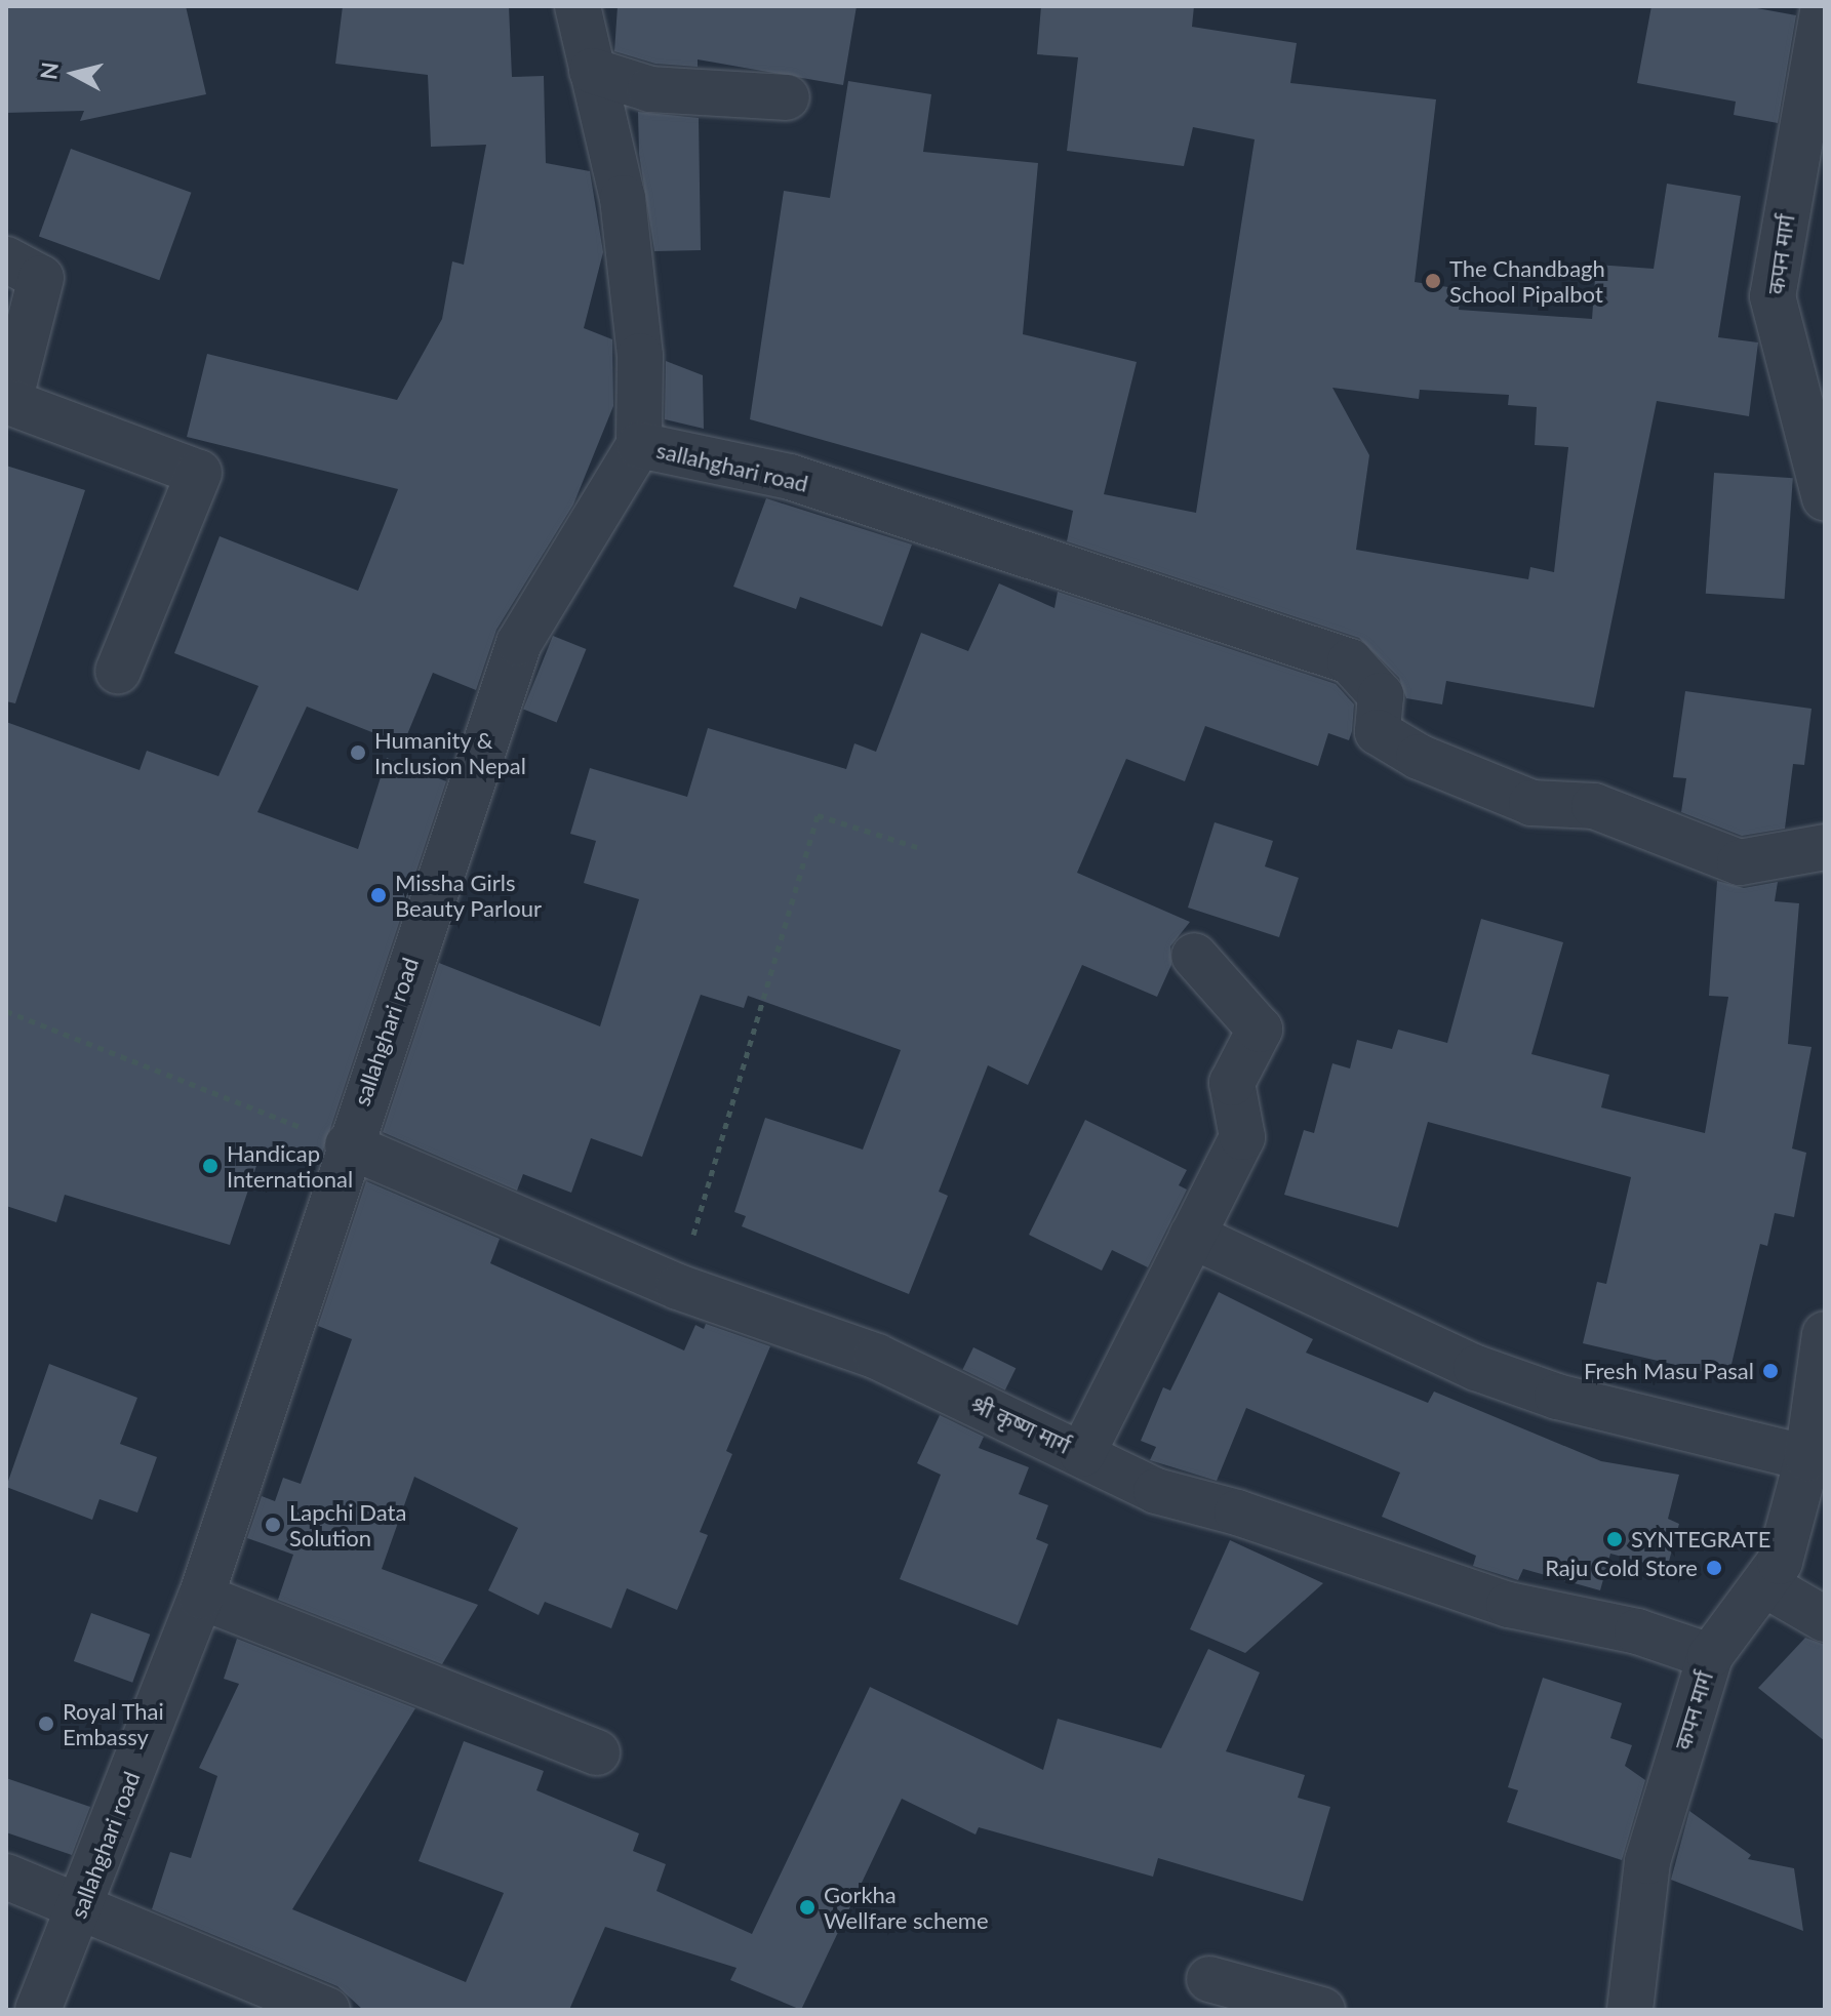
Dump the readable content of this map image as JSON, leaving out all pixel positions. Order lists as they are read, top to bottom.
{
  "streets": {
    "street": ["कपन मार्ग", "sallahghari road", "श्री कृष्ण मार्ग"]
  },
  "crossings": [
    ["कपन मार्ग", "श्री कृष्ण मार्ग"],
    ["sallahghari road", "श्री कृष्ण मार्ग"]
  ],
  "places": [
    "The Chandbagh School Pipalbot",
    "Humanity & Inclusion Nepal",
    "Missha Girls Beauty Parlour",
    "Handicap International",
    "Fresh Masu Pasal",
    "Lapchi Data Solution",
    "SYNTEGRATE",
    "Raju Cold Store",
    "Royal Thai Embassy",
    "Gorkha Wellfare scheme"
  ],
  "north": "left"
}
